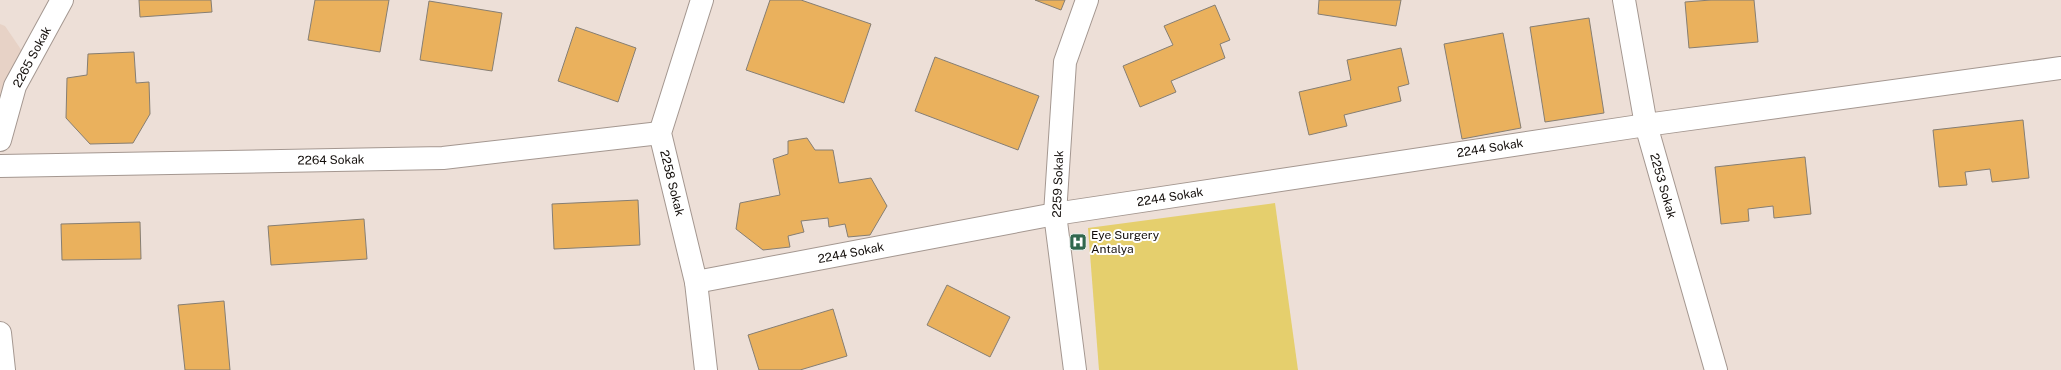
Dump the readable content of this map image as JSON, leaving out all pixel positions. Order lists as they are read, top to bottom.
{
  "streets": {
    "street": [
      "2265 Sokak",
      "2244 Sokak",
      "2264 Sokak",
      "2258 Sokak",
      "2259 Sokak",
      "2253 Sokak"
    ]
  },
  "crossings": [
    ["2244 Sokak", "2258 Sokak"],
    ["2244 Sokak", "2259 Sokak"],
    ["2244 Sokak", "2253 Sokak"],
    ["2264 Sokak", "2258 Sokak"]
  ],
  "places": {
    "hospital": ["Eye Surgery Antalya"]
  }
}
